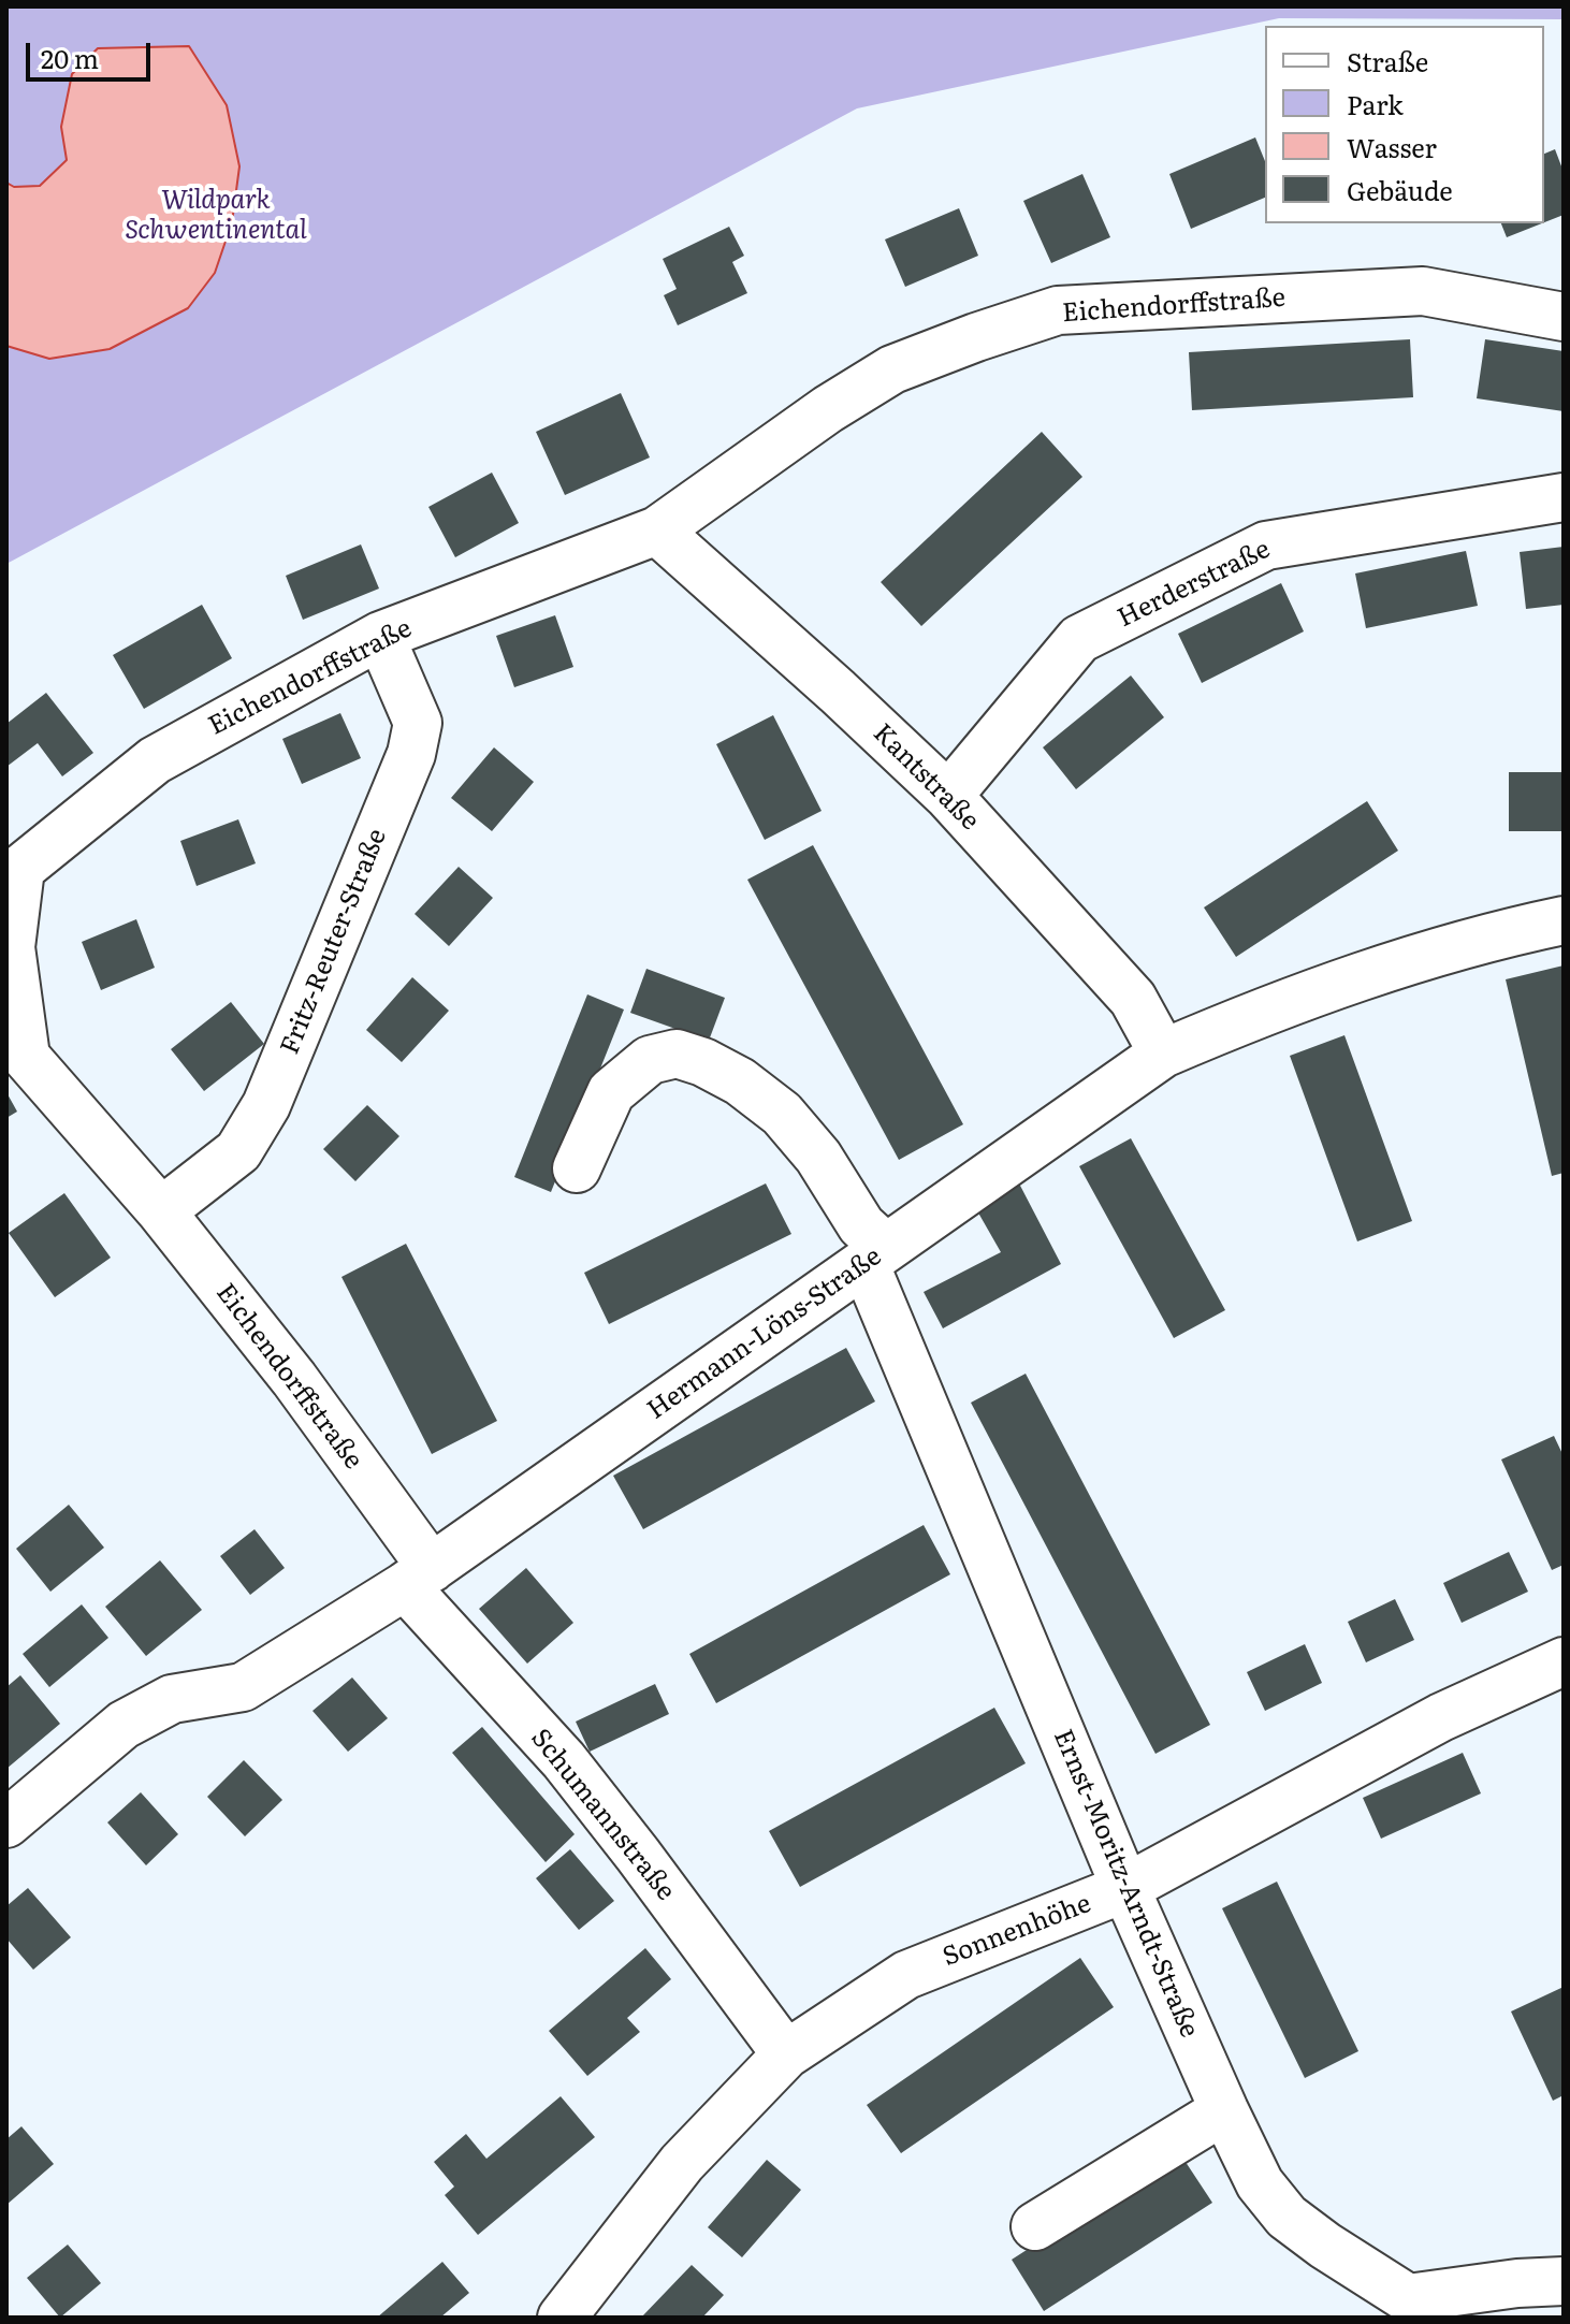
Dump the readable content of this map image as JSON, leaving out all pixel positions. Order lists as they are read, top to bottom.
{
  "streets": {
    "street": [
      "Eichendorffstraße",
      "Herderstraße",
      "Kantstraße",
      "Fritz-Reuter-Straße",
      "Hermann-Löns-Straße",
      "Schumannstraße",
      "Ernst-Moritz-Arndt-Straße",
      "Sonnenhöhe"
    ]
  },
  "crossings": [
    ["Eichendorffstraße", "Kantstraße"],
    ["Eichendorffstraße", "Fritz-Reuter-Straße"],
    ["Eichendorffstraße", "Hermann-Löns-Straße"],
    ["Eichendorffstraße", "Schumannstraße"],
    ["Herderstraße", "Kantstraße"],
    ["Kantstraße", "Hermann-Löns-Straße"],
    ["Hermann-Löns-Straße", "Schumannstraße"],
    ["Hermann-Löns-Straße", "Ernst-Moritz-Arndt-Straße"],
    ["Schumannstraße", "Sonnenhöhe"],
    ["Ernst-Moritz-Arndt-Straße", "Sonnenhöhe"]
  ],
  "parks": ["Wildpark Schwentinental"],
  "legend": [
    "Straße",
    "Park",
    "Wasser",
    "Gebäude"
  ],
  "scale_bar": "20 m"
}
